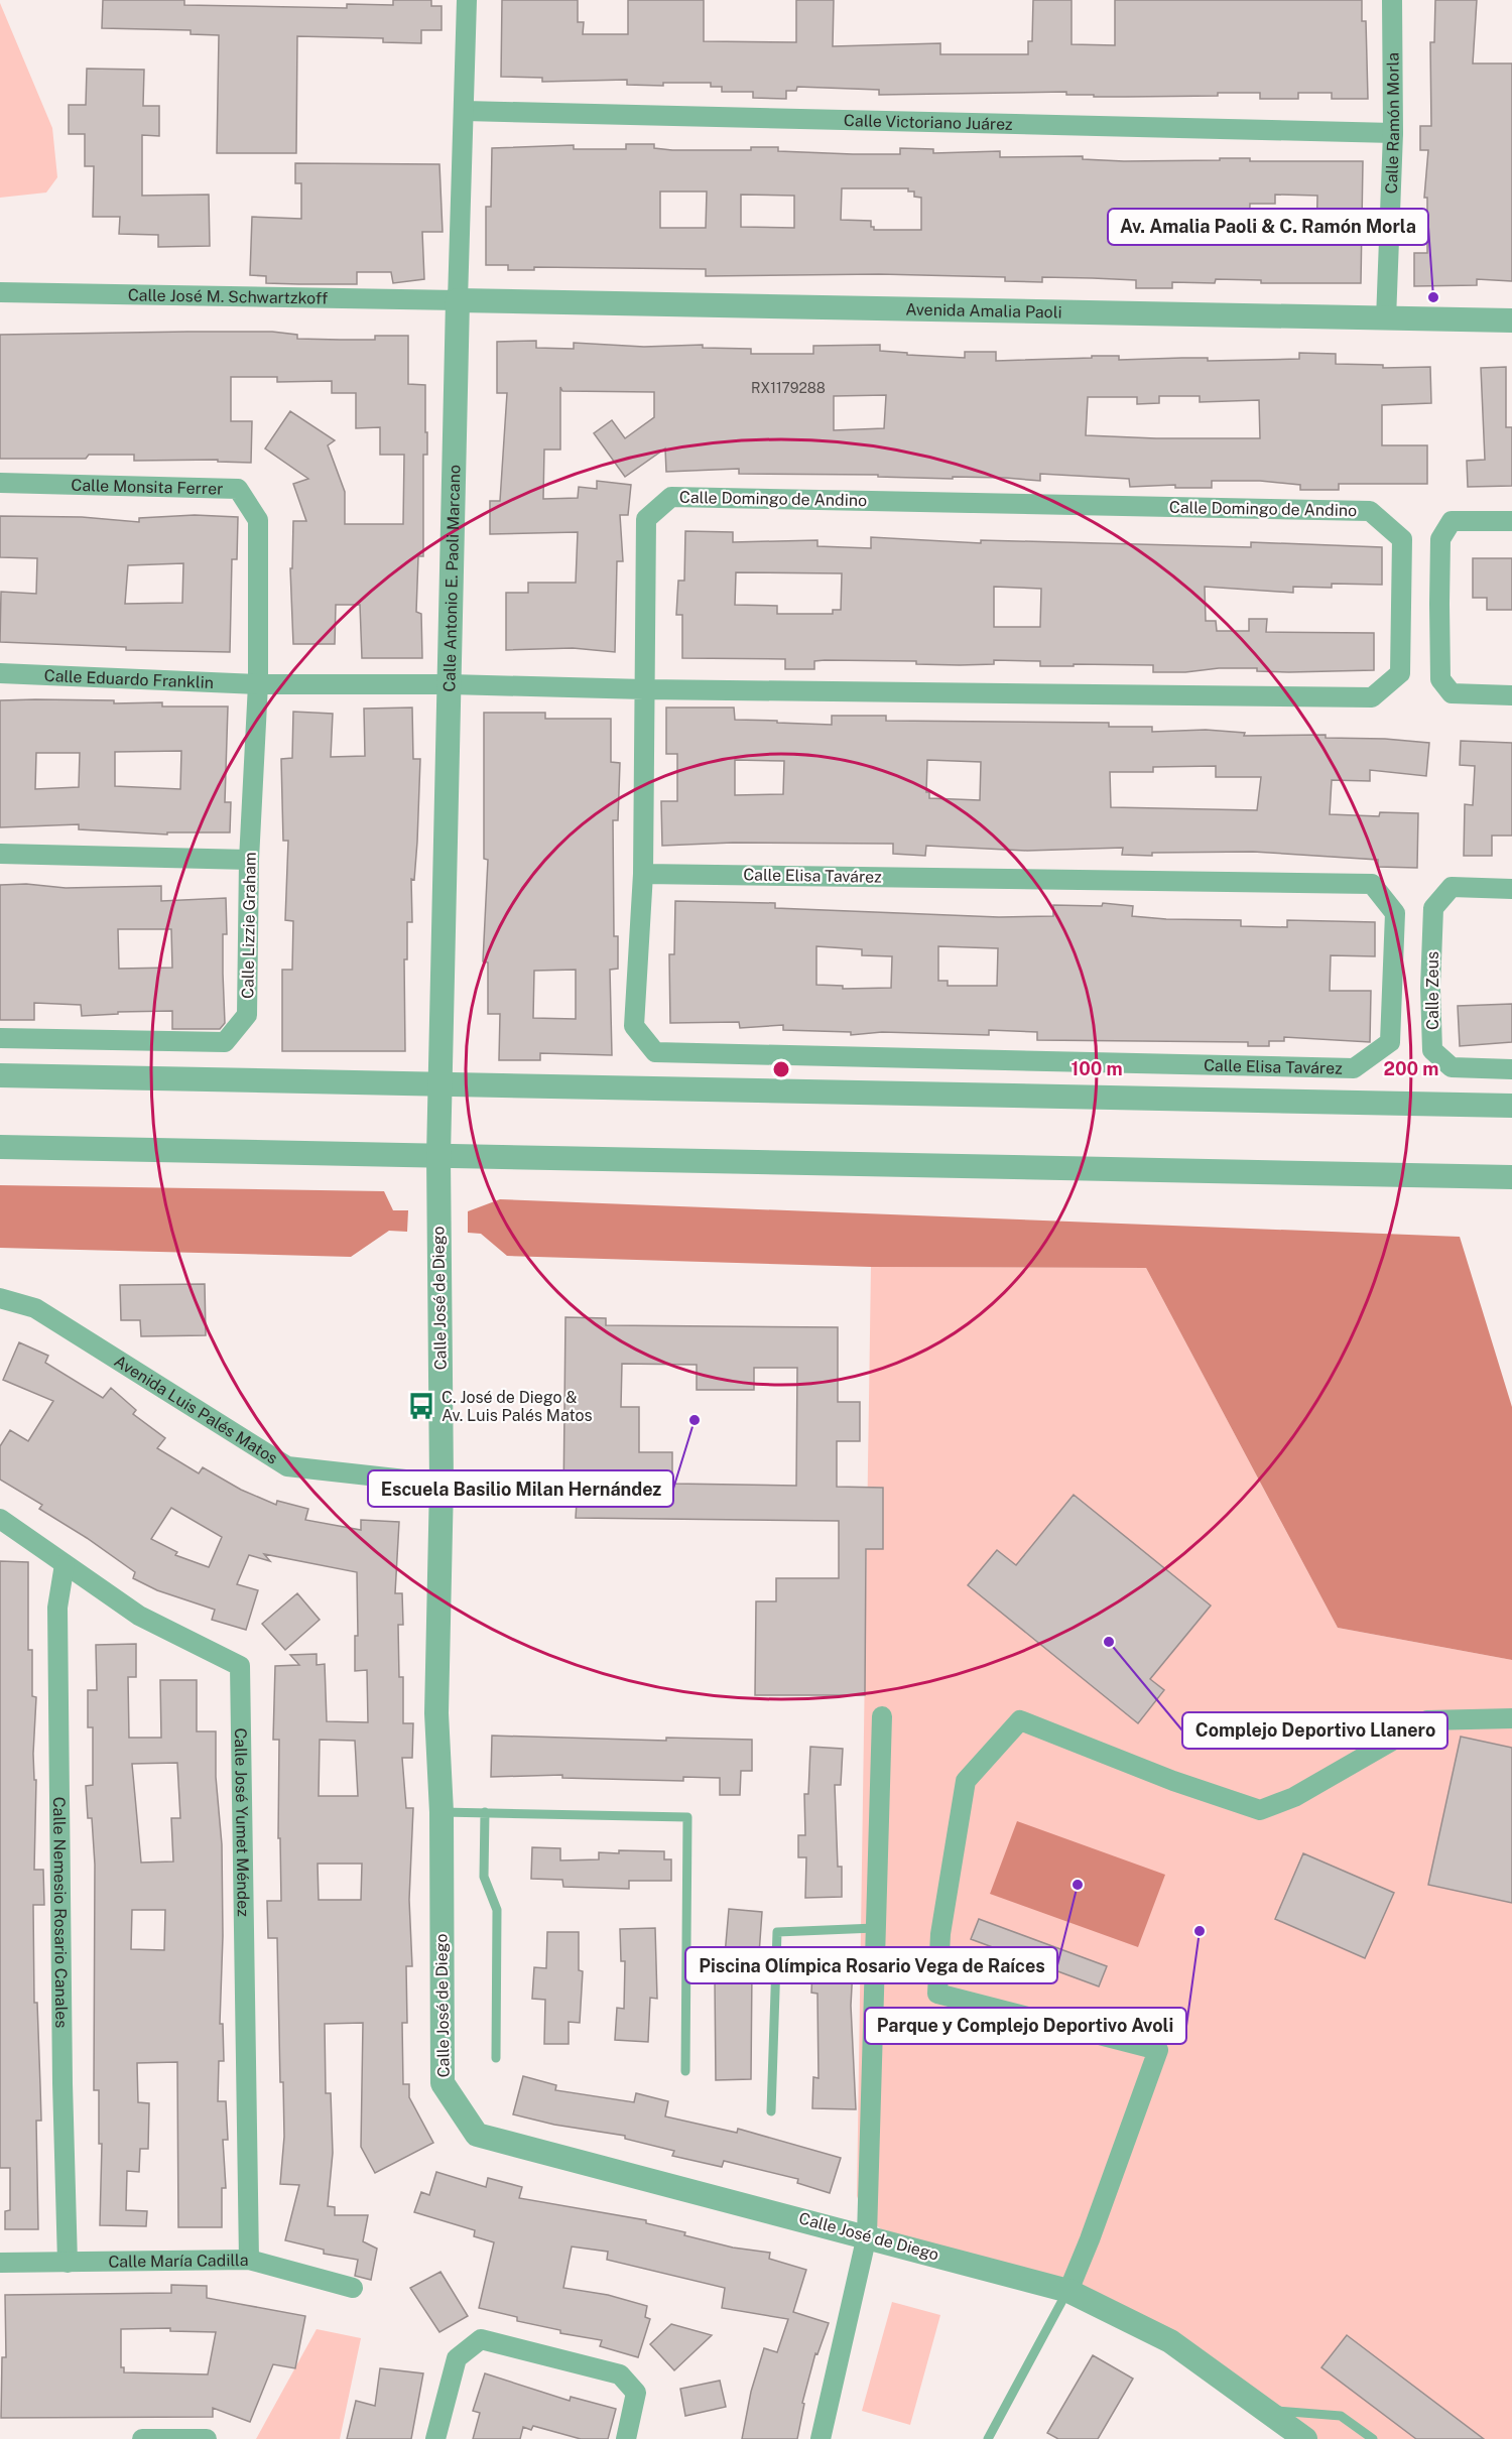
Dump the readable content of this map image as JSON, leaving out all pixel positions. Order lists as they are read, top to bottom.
{
  "streets": {
    "street": [
      "Calle Victoriano Juárez",
      "Calle Ramón Morla",
      "Calle José M. Schwartzkoff",
      "Avenida Amalia Paoli",
      "Calle Monsita Ferrer",
      "Calle Domingo de Andino",
      "Calle Antonio E. Paoli Marcano",
      "Calle Eduardo Franklin",
      "Calle Elisa Tavárez",
      "Calle Lizzie Graham",
      "Calle Zeus",
      "Calle José de Diego",
      "Avenida Luis Palés Matos",
      "Calle José Yumet Méndez",
      "Calle Nemesio Rosario Canales",
      "Calle María Cadilla"
    ]
  },
  "crossings": [
    ["Calle Victoriano Juárez", "Calle Ramón Morla"],
    ["Calle Victoriano Juárez", "Calle Antonio E. Paoli Marcano"],
    ["Calle Ramón Morla", "Avenida Amalia Paoli"],
    ["Calle José M. Schwartzkoff", "Avenida Amalia Paoli"],
    ["Calle José M. Schwartzkoff", "Calle Antonio E. Paoli Marcano"],
    ["Avenida Amalia Paoli", "Calle Antonio E. Paoli Marcano"],
    ["Calle Monsita Ferrer", "Calle Domingo de Andino"],
    ["Calle Monsita Ferrer", "Calle Eduardo Franklin"],
    ["Calle Monsita Ferrer", "Calle Lizzie Graham"],
    ["Calle Domingo de Andino", "Calle Antonio E. Paoli Marcano"],
    ["Calle Domingo de Andino", "Calle Eduardo Franklin"],
    ["Calle Domingo de Andino", "Calle Elisa Tavárez"],
    ["Calle Domingo de Andino", "Calle Lizzie Graham"],
    ["Calle Antonio E. Paoli Marcano", "Calle José de Diego"],
    ["Calle Eduardo Franklin", "Calle Lizzie Graham"],
    ["Calle José de Diego", "Avenida Luis Palés Matos"],
    ["Calle José Yumet Méndez", "Calle Nemesio Rosario Canales"],
    ["Calle José Yumet Méndez", "Calle María Cadilla"],
    ["Calle Nemesio Rosario Canales", "Calle María Cadilla"]
  ],
  "places": {
    "other": [
      "Av. Amalia Paoli & C. Ramón Morla",
      "Escuela Basilio Milan Hernández",
      "Complejo Deportivo Llanero",
      "Piscina Olímpica Rosario Vega de Raíces",
      "Parque y Complejo Deportivo Avoli"
    ],
    "bus stop": ["C. José de Diego & Av. Luis Palés Matos"]
  },
  "house_numbers": ["RX1179288"],
  "rings": ["100 m", "200 m"]
}
